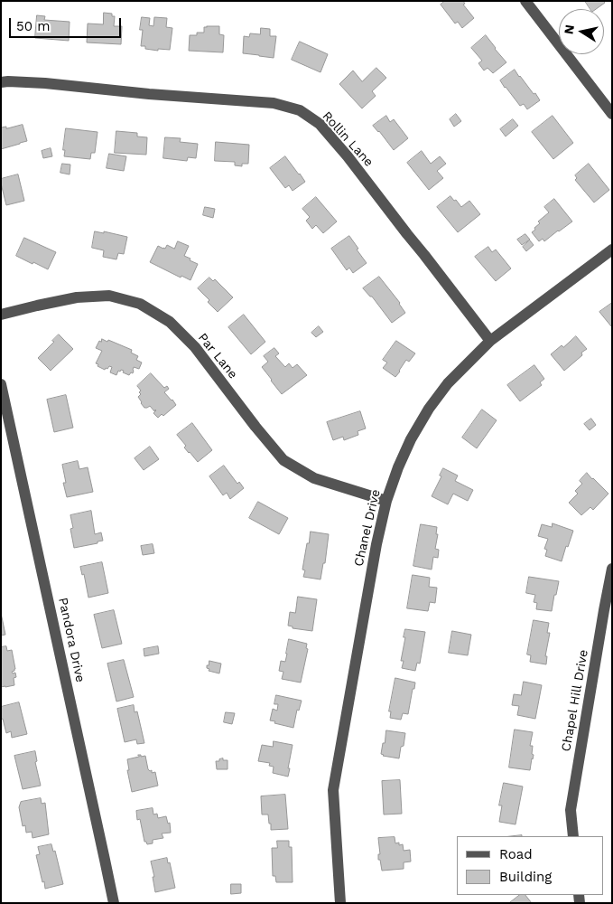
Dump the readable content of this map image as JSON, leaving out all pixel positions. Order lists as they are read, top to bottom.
{
  "streets": {
    "street": [
      "Rollin Lane",
      "Par Lane",
      "Chanel Drive",
      "Pandora Drive",
      "Chapel Hill Drive"
    ]
  },
  "crossings": [
    ["Rollin Lane", "Chanel Drive"],
    ["Par Lane", "Chanel Drive"]
  ],
  "legend": ["Road", "Building"],
  "scale_bar": "50 m",
  "north": "left"
}
